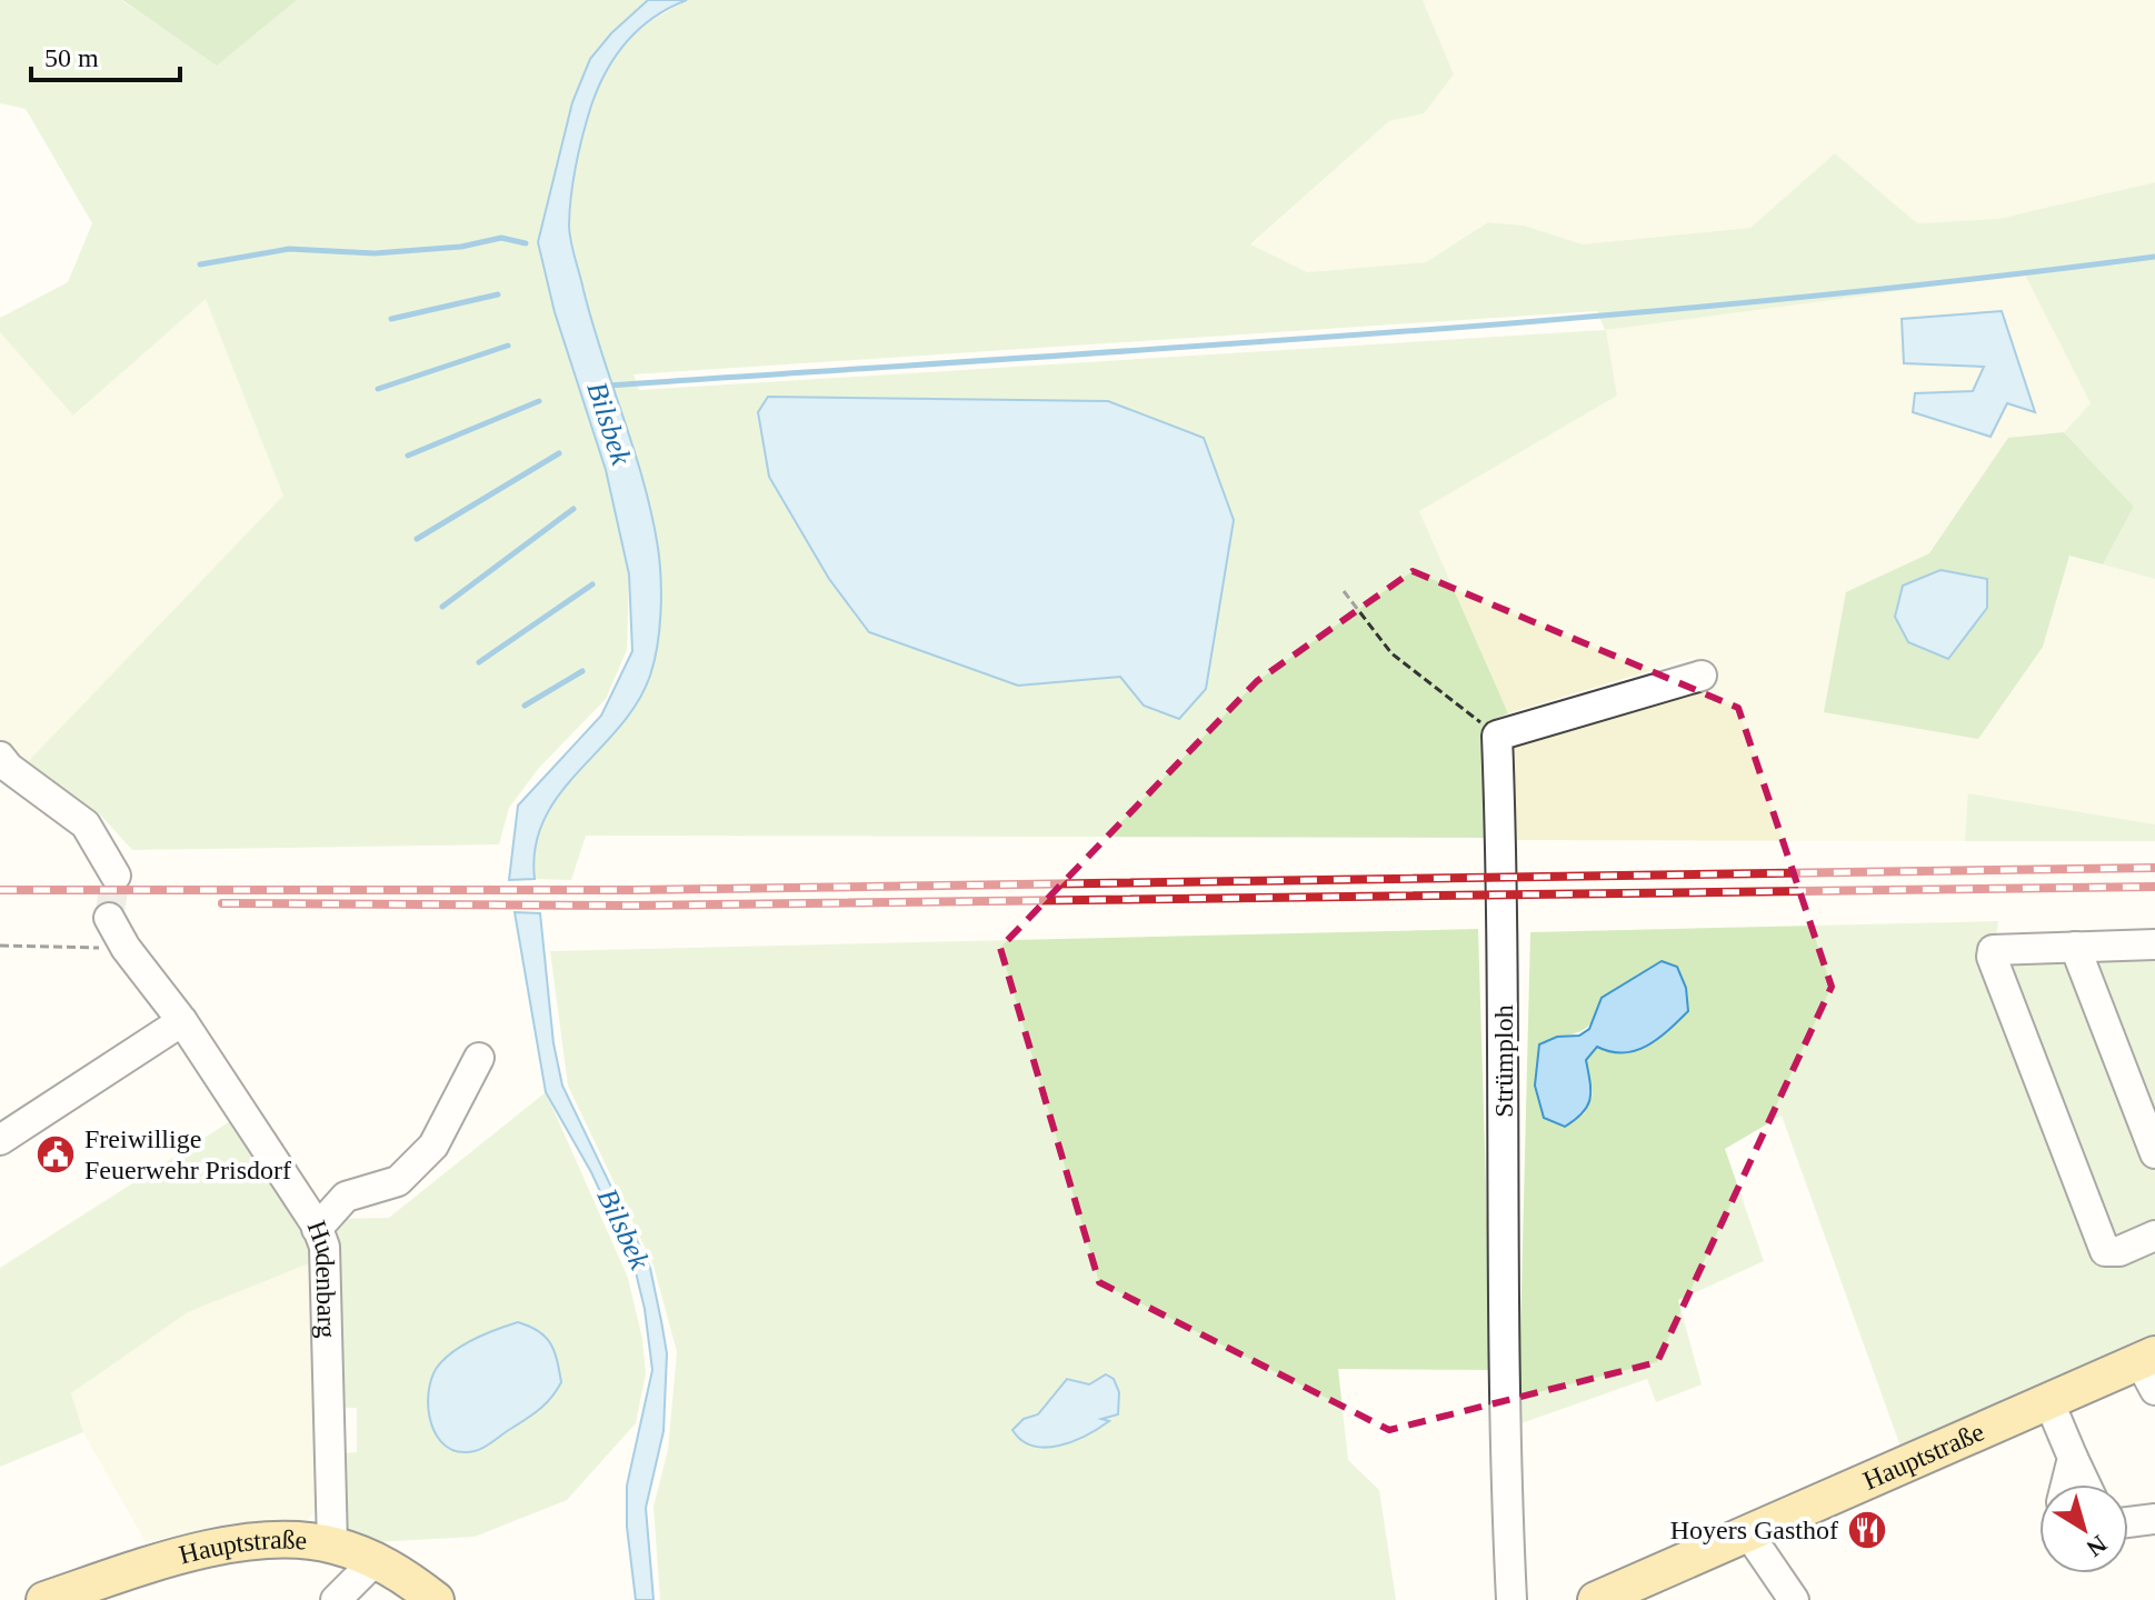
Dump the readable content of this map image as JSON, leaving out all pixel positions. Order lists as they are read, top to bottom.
{
  "streets": {
    "main road": ["Hauptstraße"],
    "street": ["Strümploh", "Hudenbarg"]
  },
  "crossings": [
    ["Hudenbarg", "Hauptstraße"]
  ],
  "water": ["Bilsbek"],
  "places": {
    "public building": ["Freiwillige Feuerwehr Prisdorf"],
    "restaurant": ["Hoyers Gasthof"]
  },
  "scale_bar": "50 m",
  "north": "bottom right"
}
